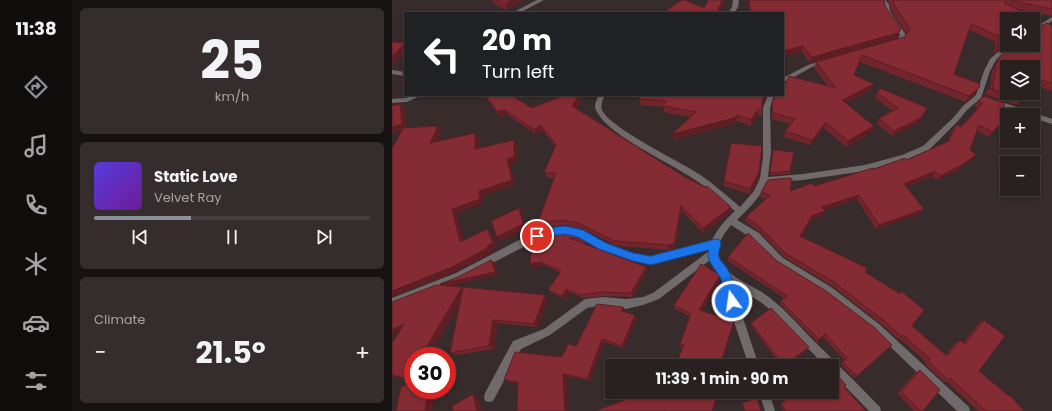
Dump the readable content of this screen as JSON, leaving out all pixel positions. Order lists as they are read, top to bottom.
{
  "page": {
    "tabs": "11:38",
    "tile": [
      ["25", "km/h"],
      "Climate"
    ],
    "map_buttons": ["+", "−"],
    "turn": ["20 m", "Turn left"],
    "song": ["Static Love", "Velvet Ray"],
    "heat": ["−", "21.5°", "+"],
    "limit": "30",
    "trip": "11:39 · 1 min · 90 m"
  }
}
